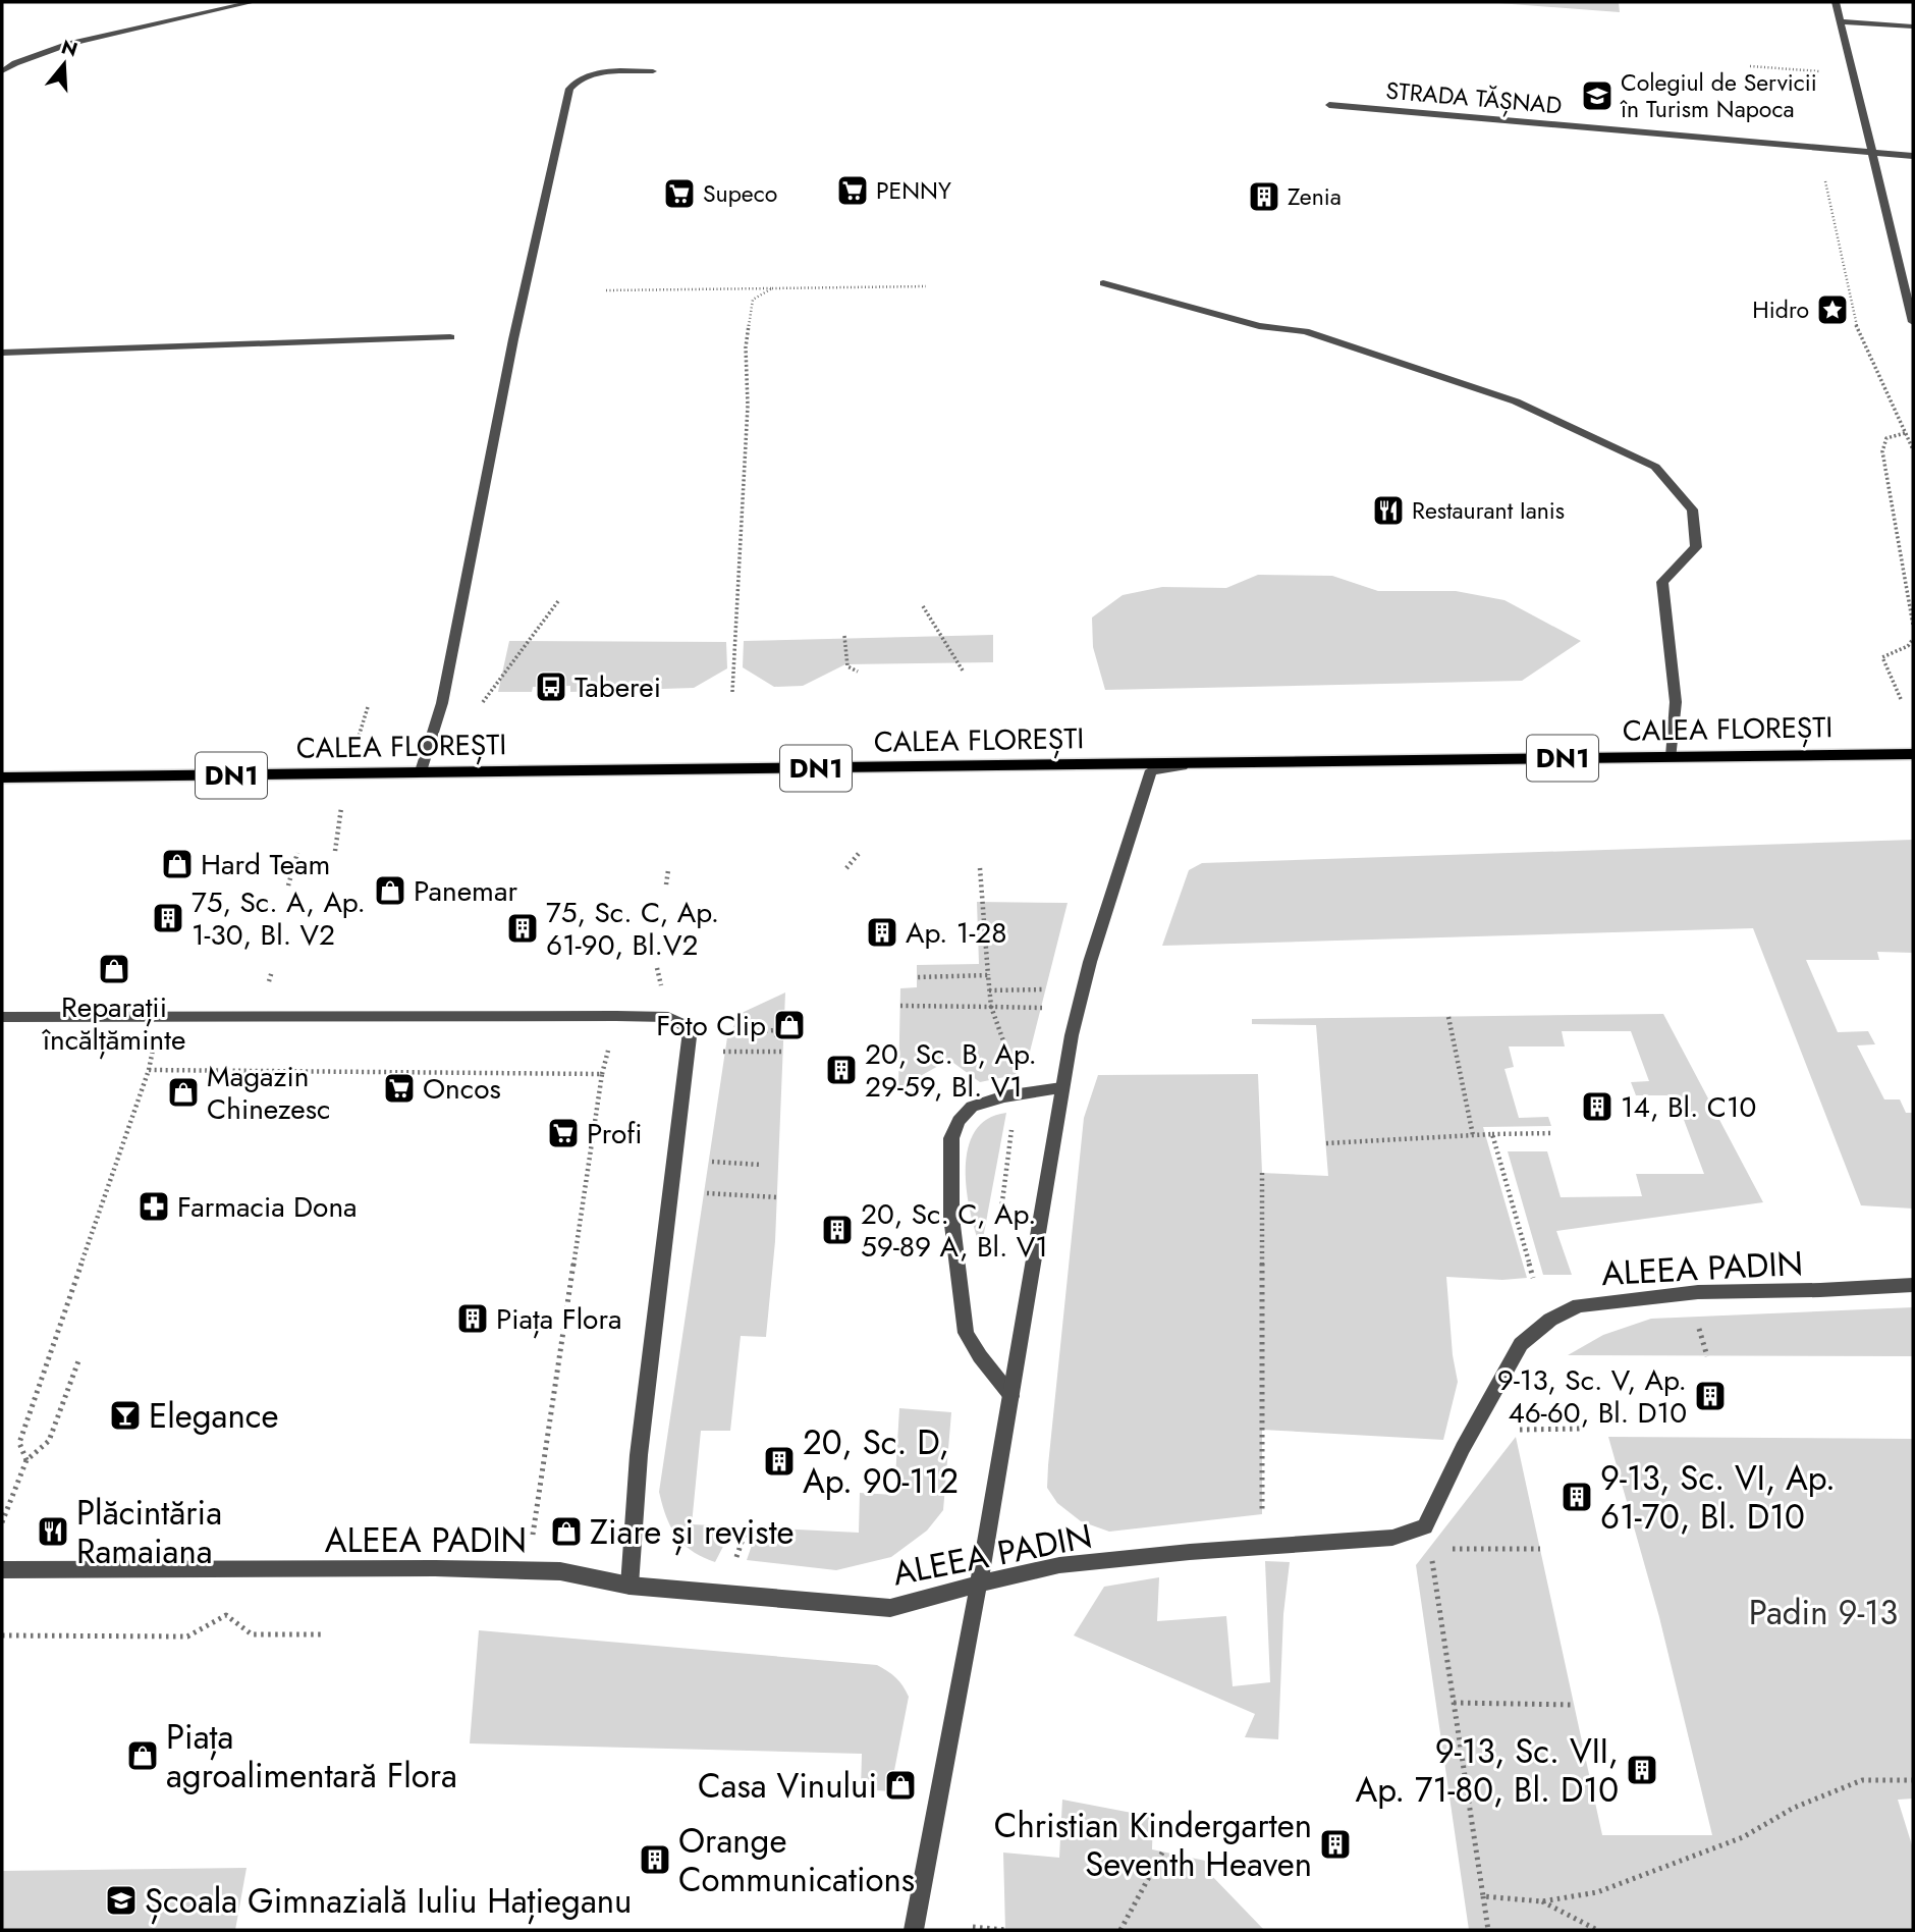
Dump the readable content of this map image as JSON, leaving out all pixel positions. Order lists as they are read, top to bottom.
{
  "streets": {
    "main road": ["CALEA FLOREȘTI", "DN1"],
    "street": ["STRADA TĂȘNAD", "ALEEA PADIN"]
  },
  "parks": ["Padin 9-13"],
  "places": {
    "school or university": ["Colegiul de Servicii în Turism Napoca", "Școala Gimnazială Iuliu Hațieganu"],
    "supermarket": [
      "PENNY",
      "Supeco",
      "Oncos",
      "Profi"
    ],
    "building": [
      "Zenia",
      "75, Sc. A, Ap. 1-30, Bl. V2",
      "75, Sc. C, Ap. 61-90, Bl.V2",
      "Ap. 1-28",
      "20, Sc. B, Ap. 29-59, Bl. V1",
      "14, Bl. C10",
      "20, Sc. C, Ap. 59-89 A, Bl. V1",
      "Piața Flora",
      "9-13, Sc. V, Ap. 46-60, Bl. D10",
      "20, Sc. D, Ap. 90-112",
      "9-13, Sc. VI, Ap. 61-70, Bl. D10",
      "9-13, Sc. VII, Ap. 71-80, Bl. D10",
      "Christian Kindergarten Seventh Heaven",
      "Orange Communications"
    ],
    "place": ["Hidro"],
    "restaurant": ["Restaurant Ianis", "Plăcintăria Ramaiana"],
    "bus stop": ["Taberei"],
    "shop": [
      "Hard Team",
      "Panemar",
      "Reparații încălțăminte",
      "Foto Clip",
      "Magazin Chinezesc",
      "Ziare și reviste",
      "Piața agroalimentară Flora",
      "Casa Vinului"
    ],
    "pharmacy": ["Farmacia Dona"],
    "bar": ["Elegance"]
  },
  "north": "top"
}
